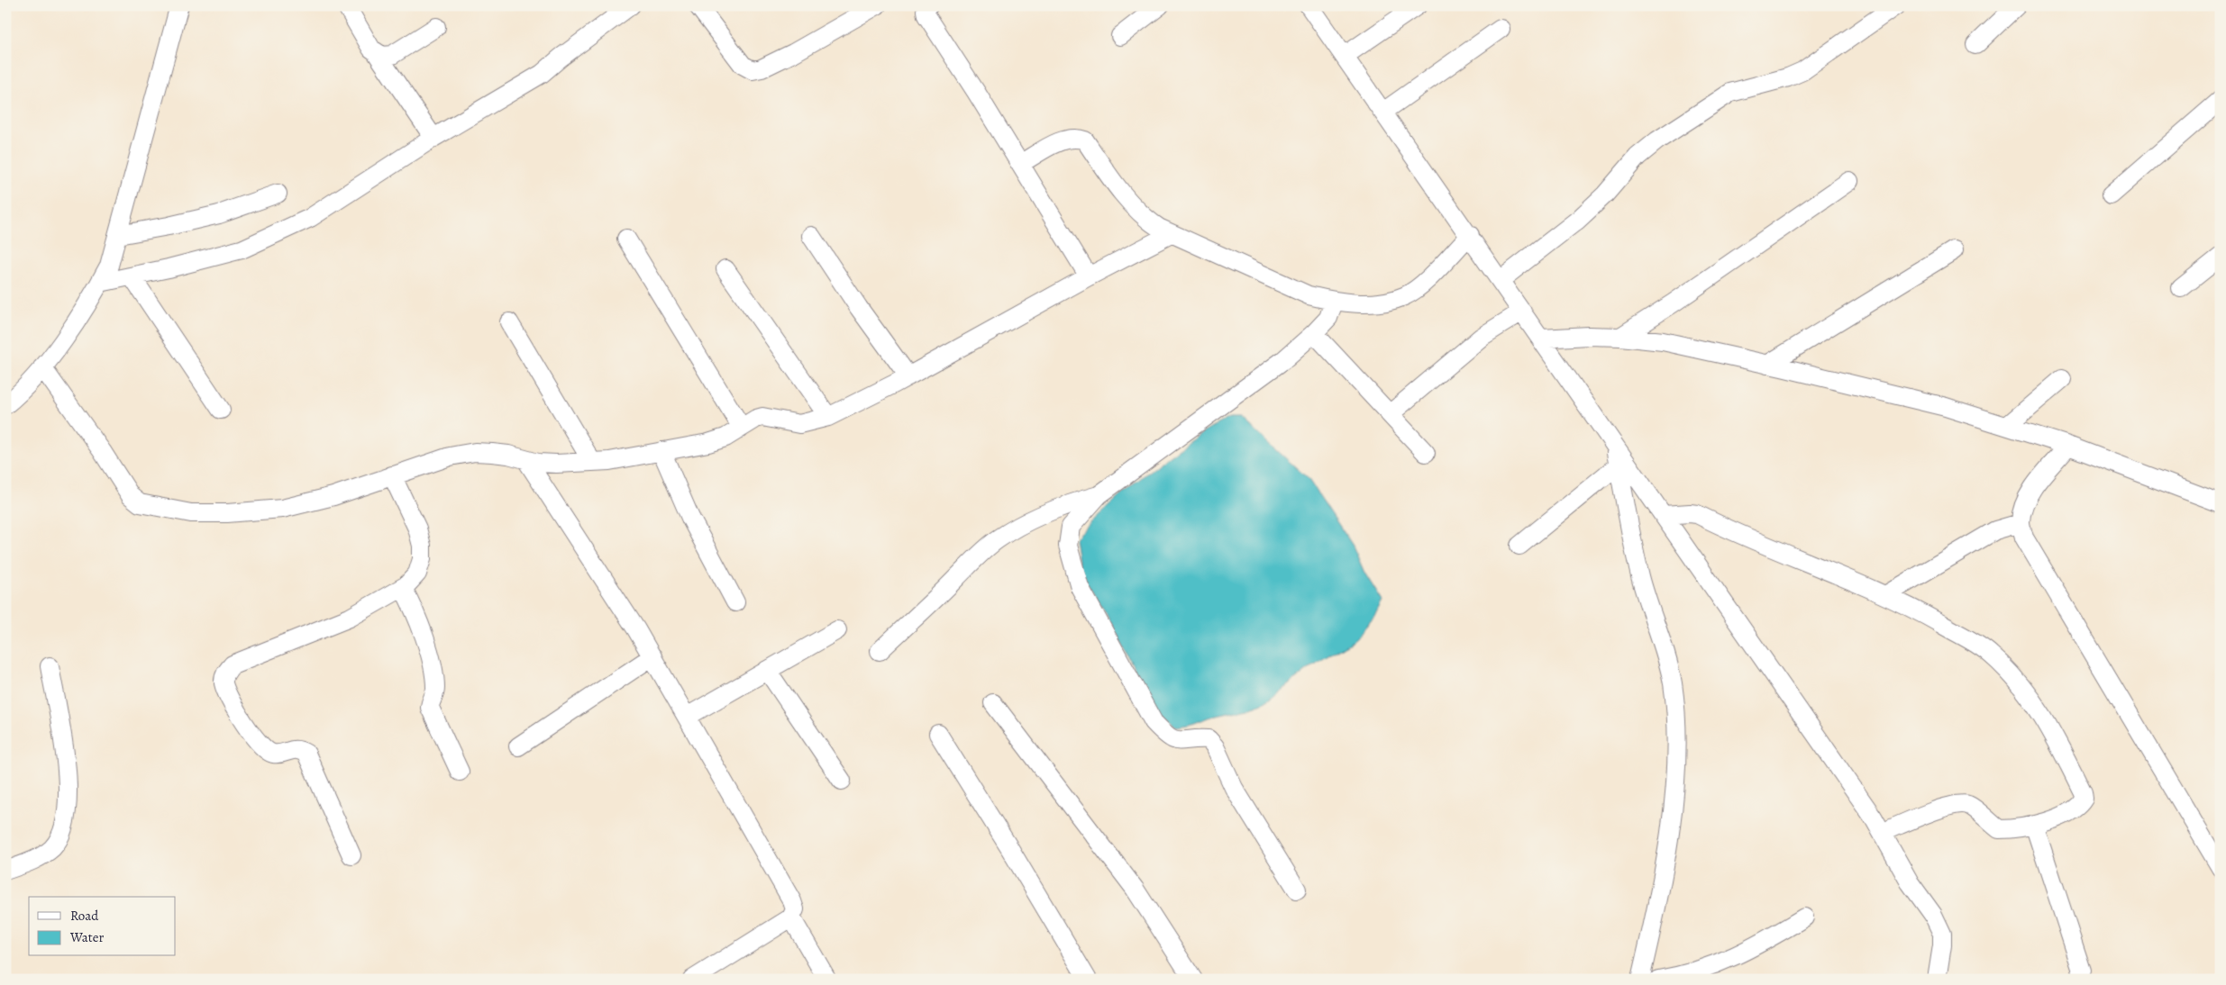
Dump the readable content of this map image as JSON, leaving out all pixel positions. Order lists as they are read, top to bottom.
{
  "legend": ["Road", "Water"]
}
